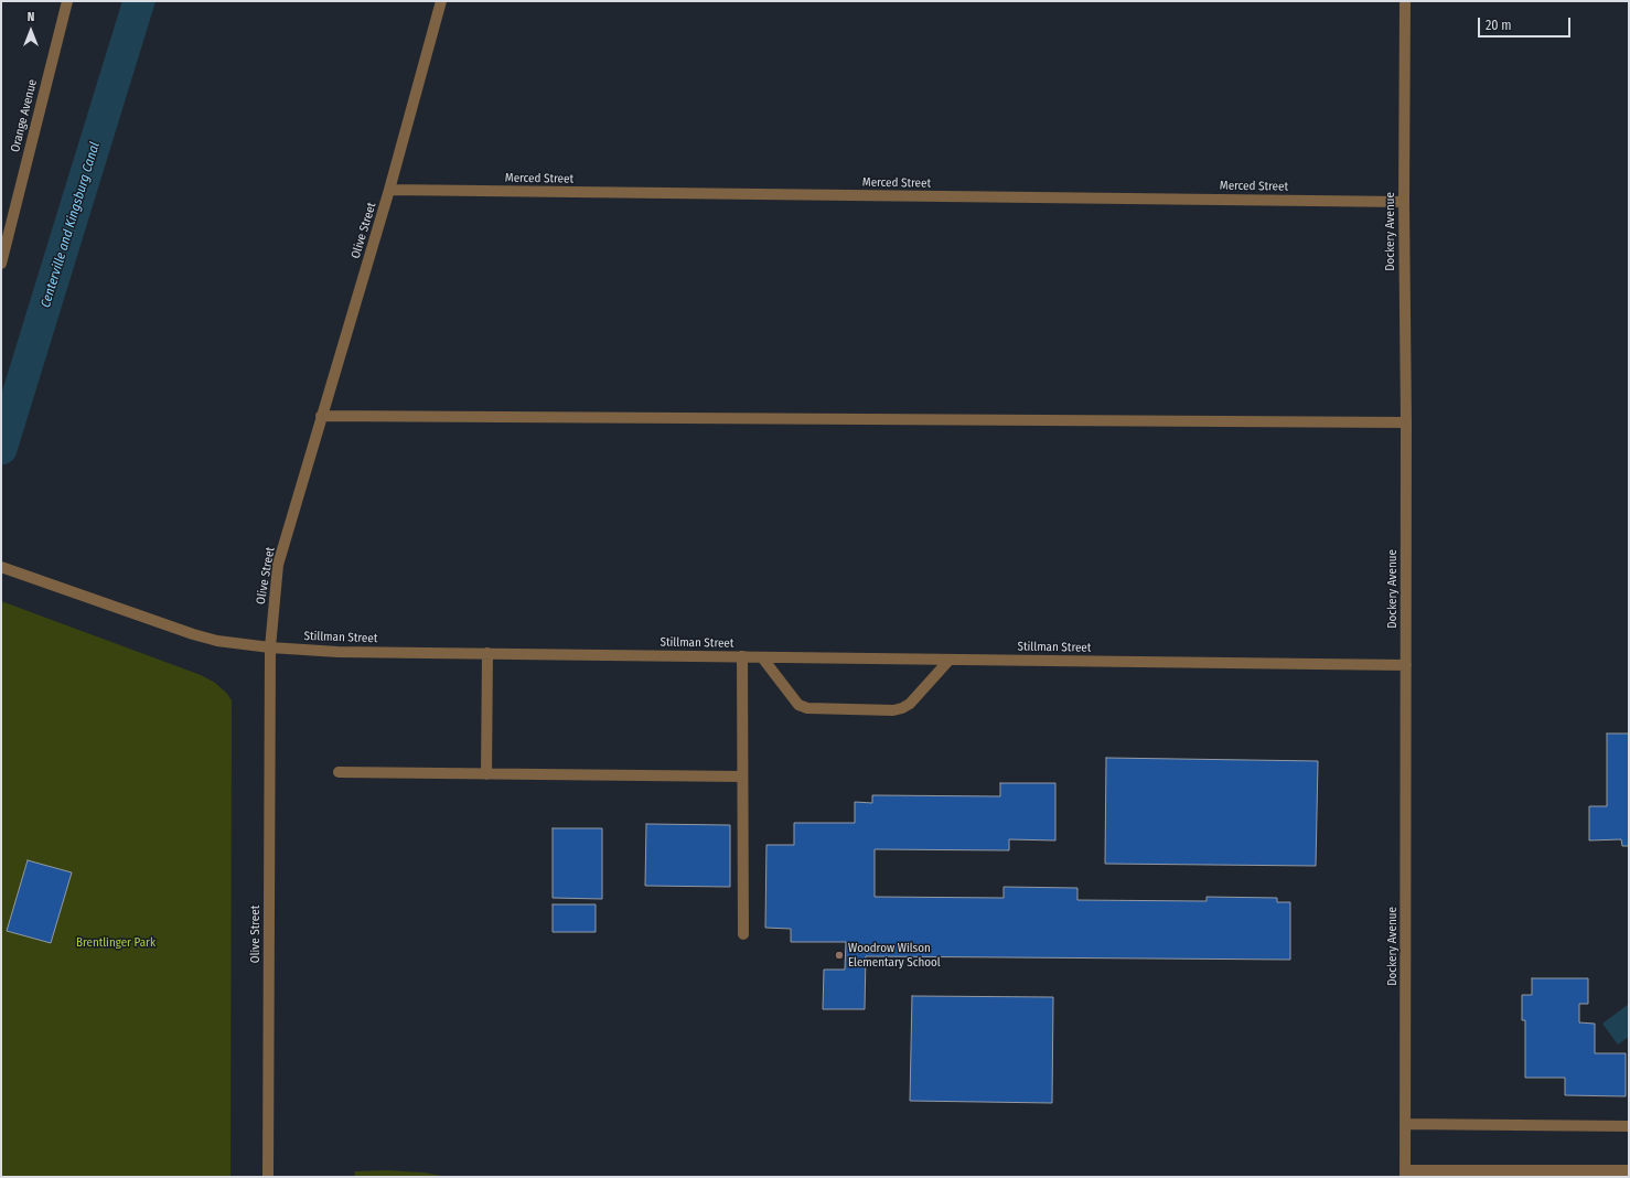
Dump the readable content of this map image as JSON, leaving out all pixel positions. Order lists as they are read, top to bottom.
{
  "streets": {
    "street": [
      "Orange Avenue",
      "Merced Street",
      "Olive Street",
      "Dockery Avenue",
      "Stillman Street"
    ]
  },
  "crossings": [
    ["Merced Street", "Olive Street"],
    ["Merced Street", "Dockery Avenue"],
    ["Olive Street", "Stillman Street"],
    ["Dockery Avenue", "Stillman Street"]
  ],
  "water": ["Centerville and Kingsburg Canal"],
  "parks": ["Brentlinger Park"],
  "places": ["Woodrow Wilson Elementary School"],
  "scale_bar": "20 m",
  "north": "top"
}
